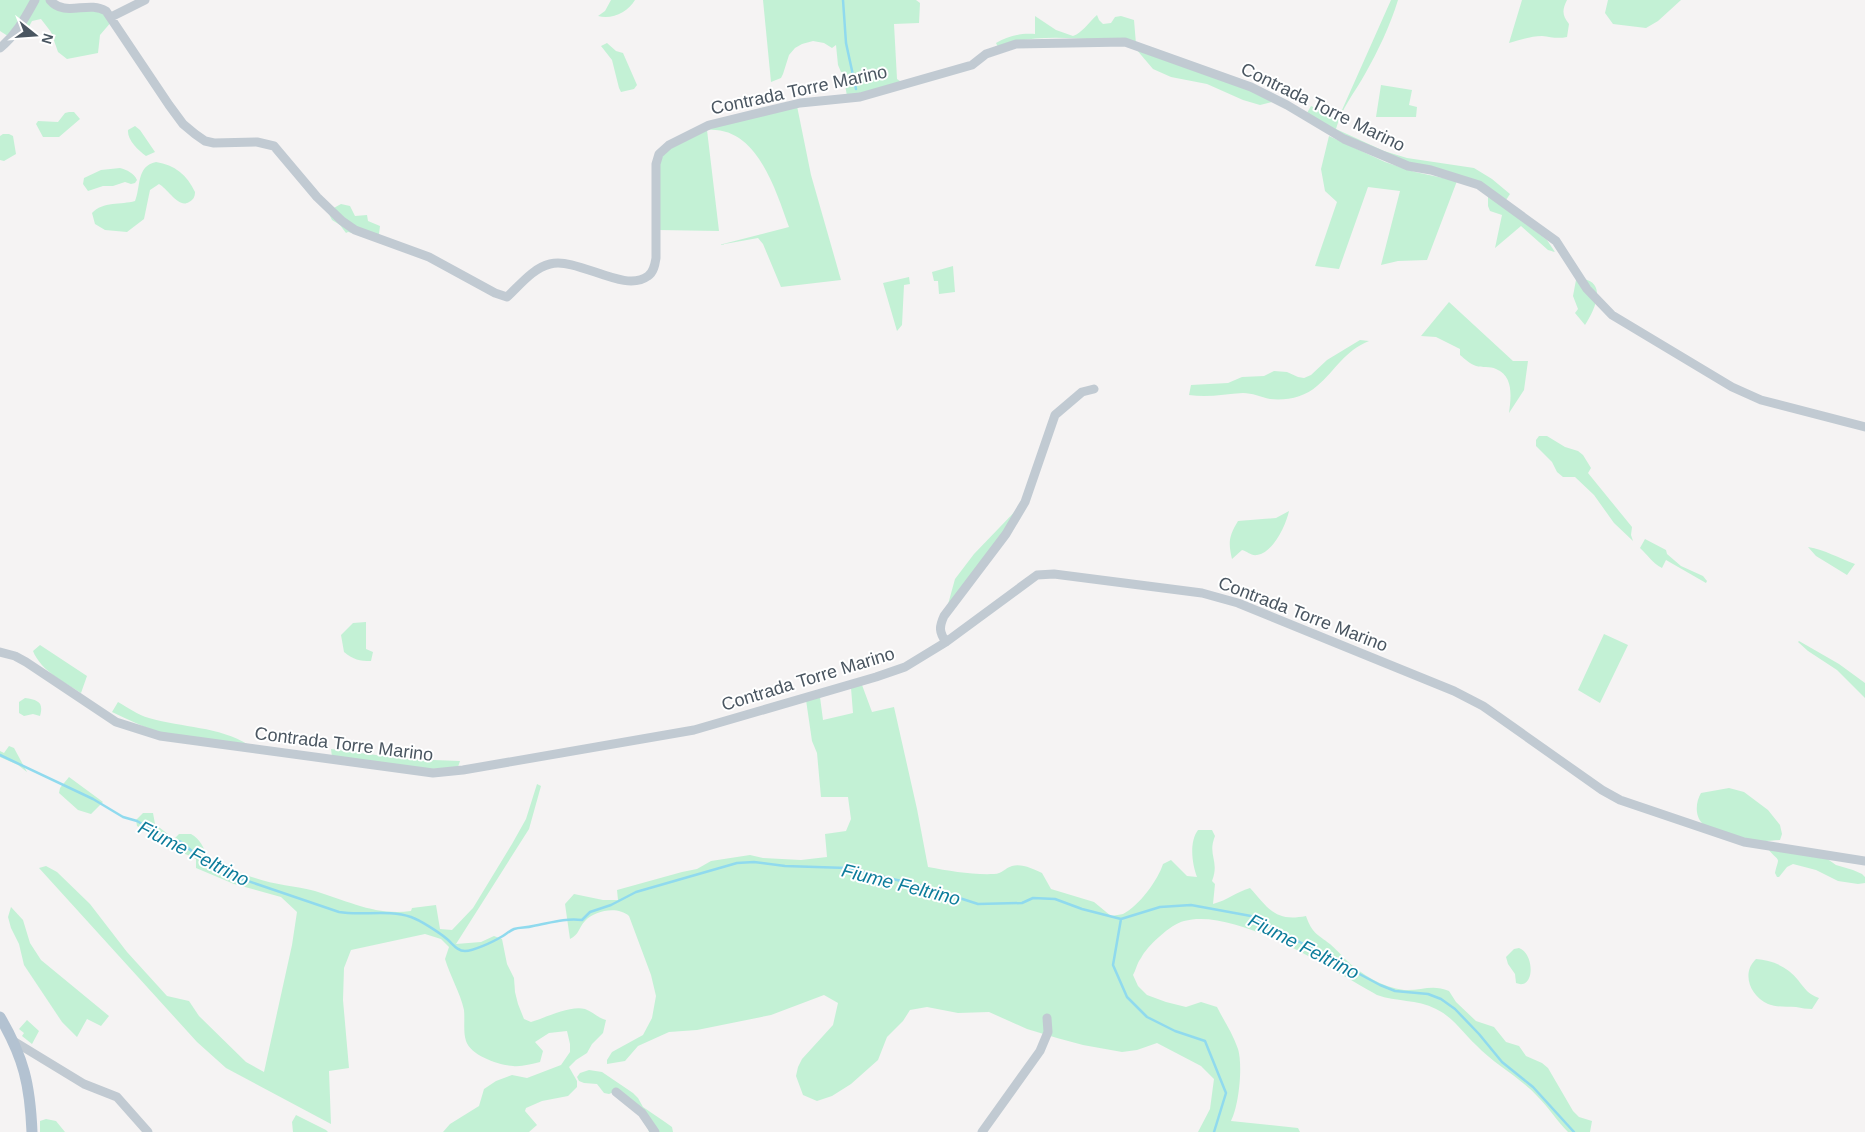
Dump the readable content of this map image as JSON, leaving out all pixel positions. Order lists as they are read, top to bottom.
{
  "streets": {
    "street": ["Contrada Torre Marino"]
  },
  "water": ["Fiume Feltrino"],
  "north": "right"
}
